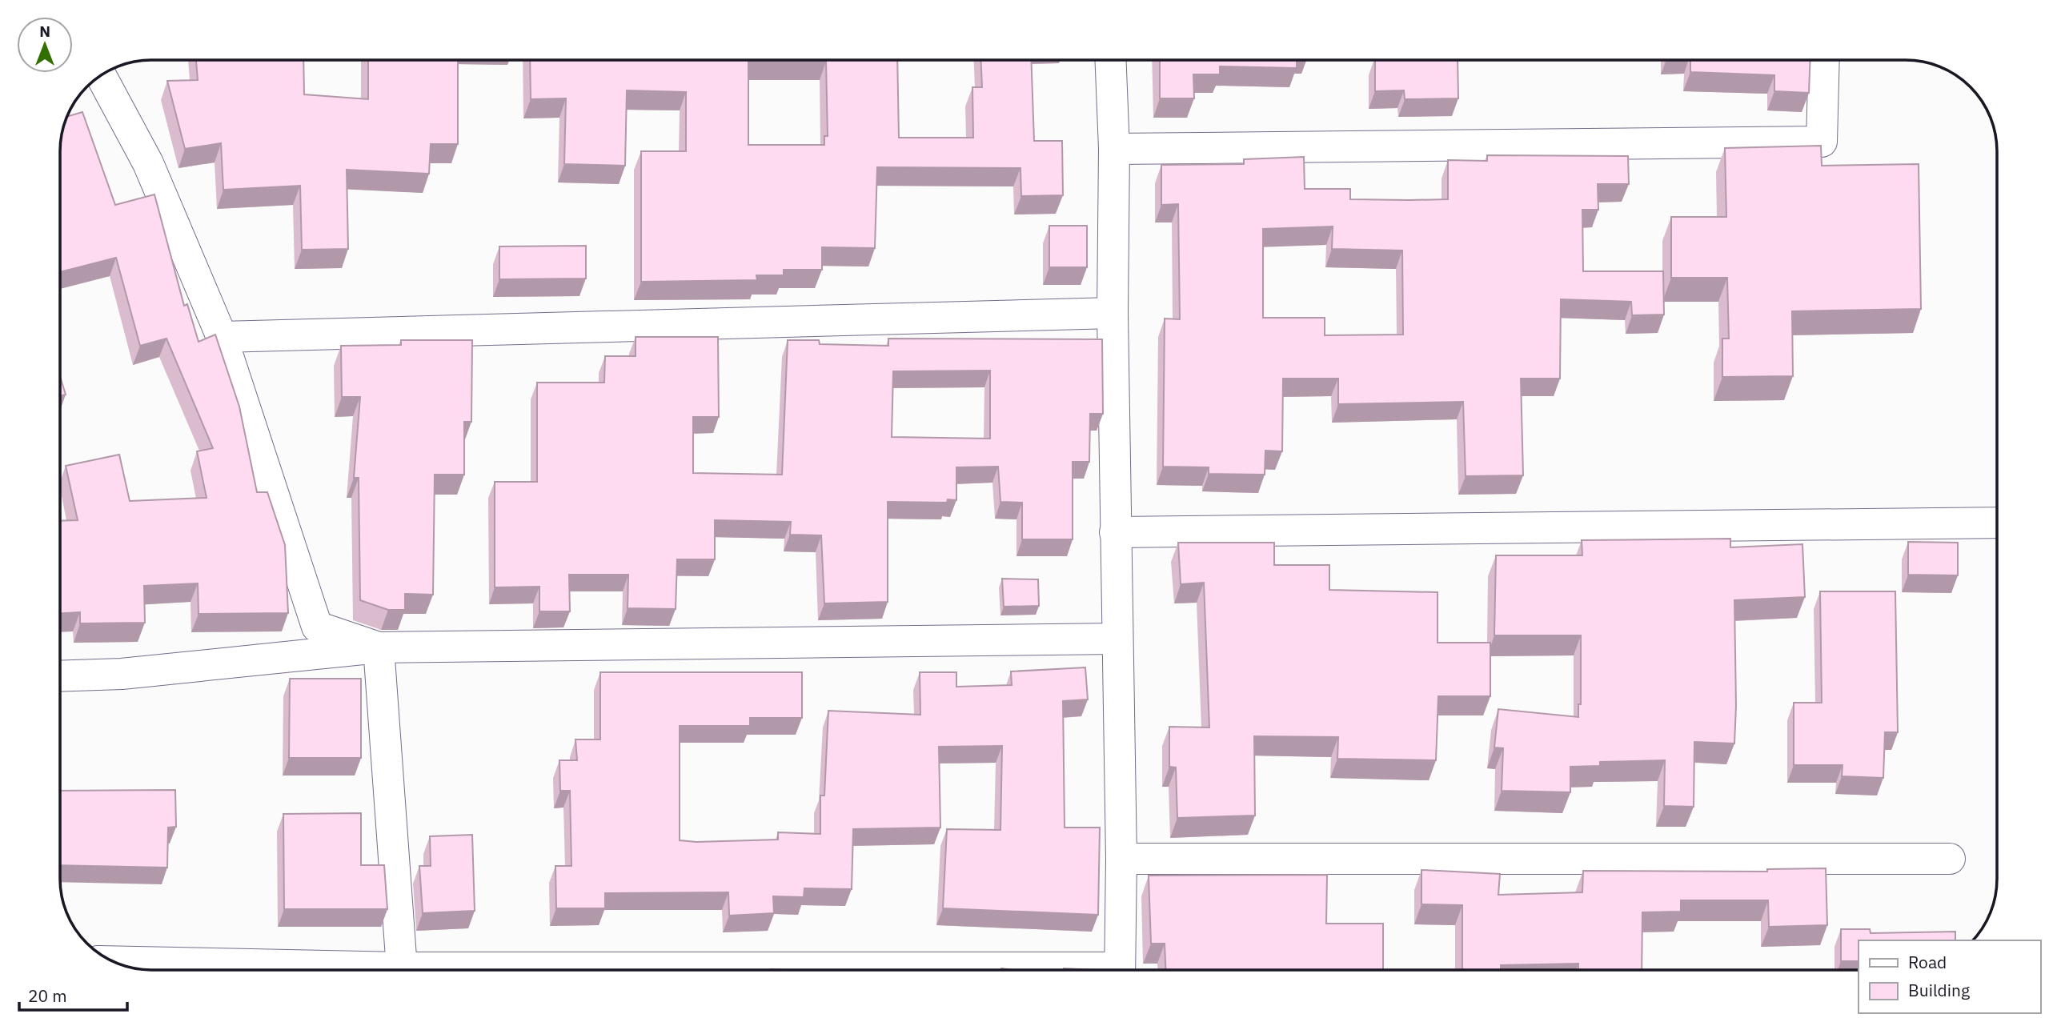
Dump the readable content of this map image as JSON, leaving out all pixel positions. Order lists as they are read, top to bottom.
{
  "legend": ["Road", "Building"],
  "scale_bar": "20 m",
  "north": "top"
}
